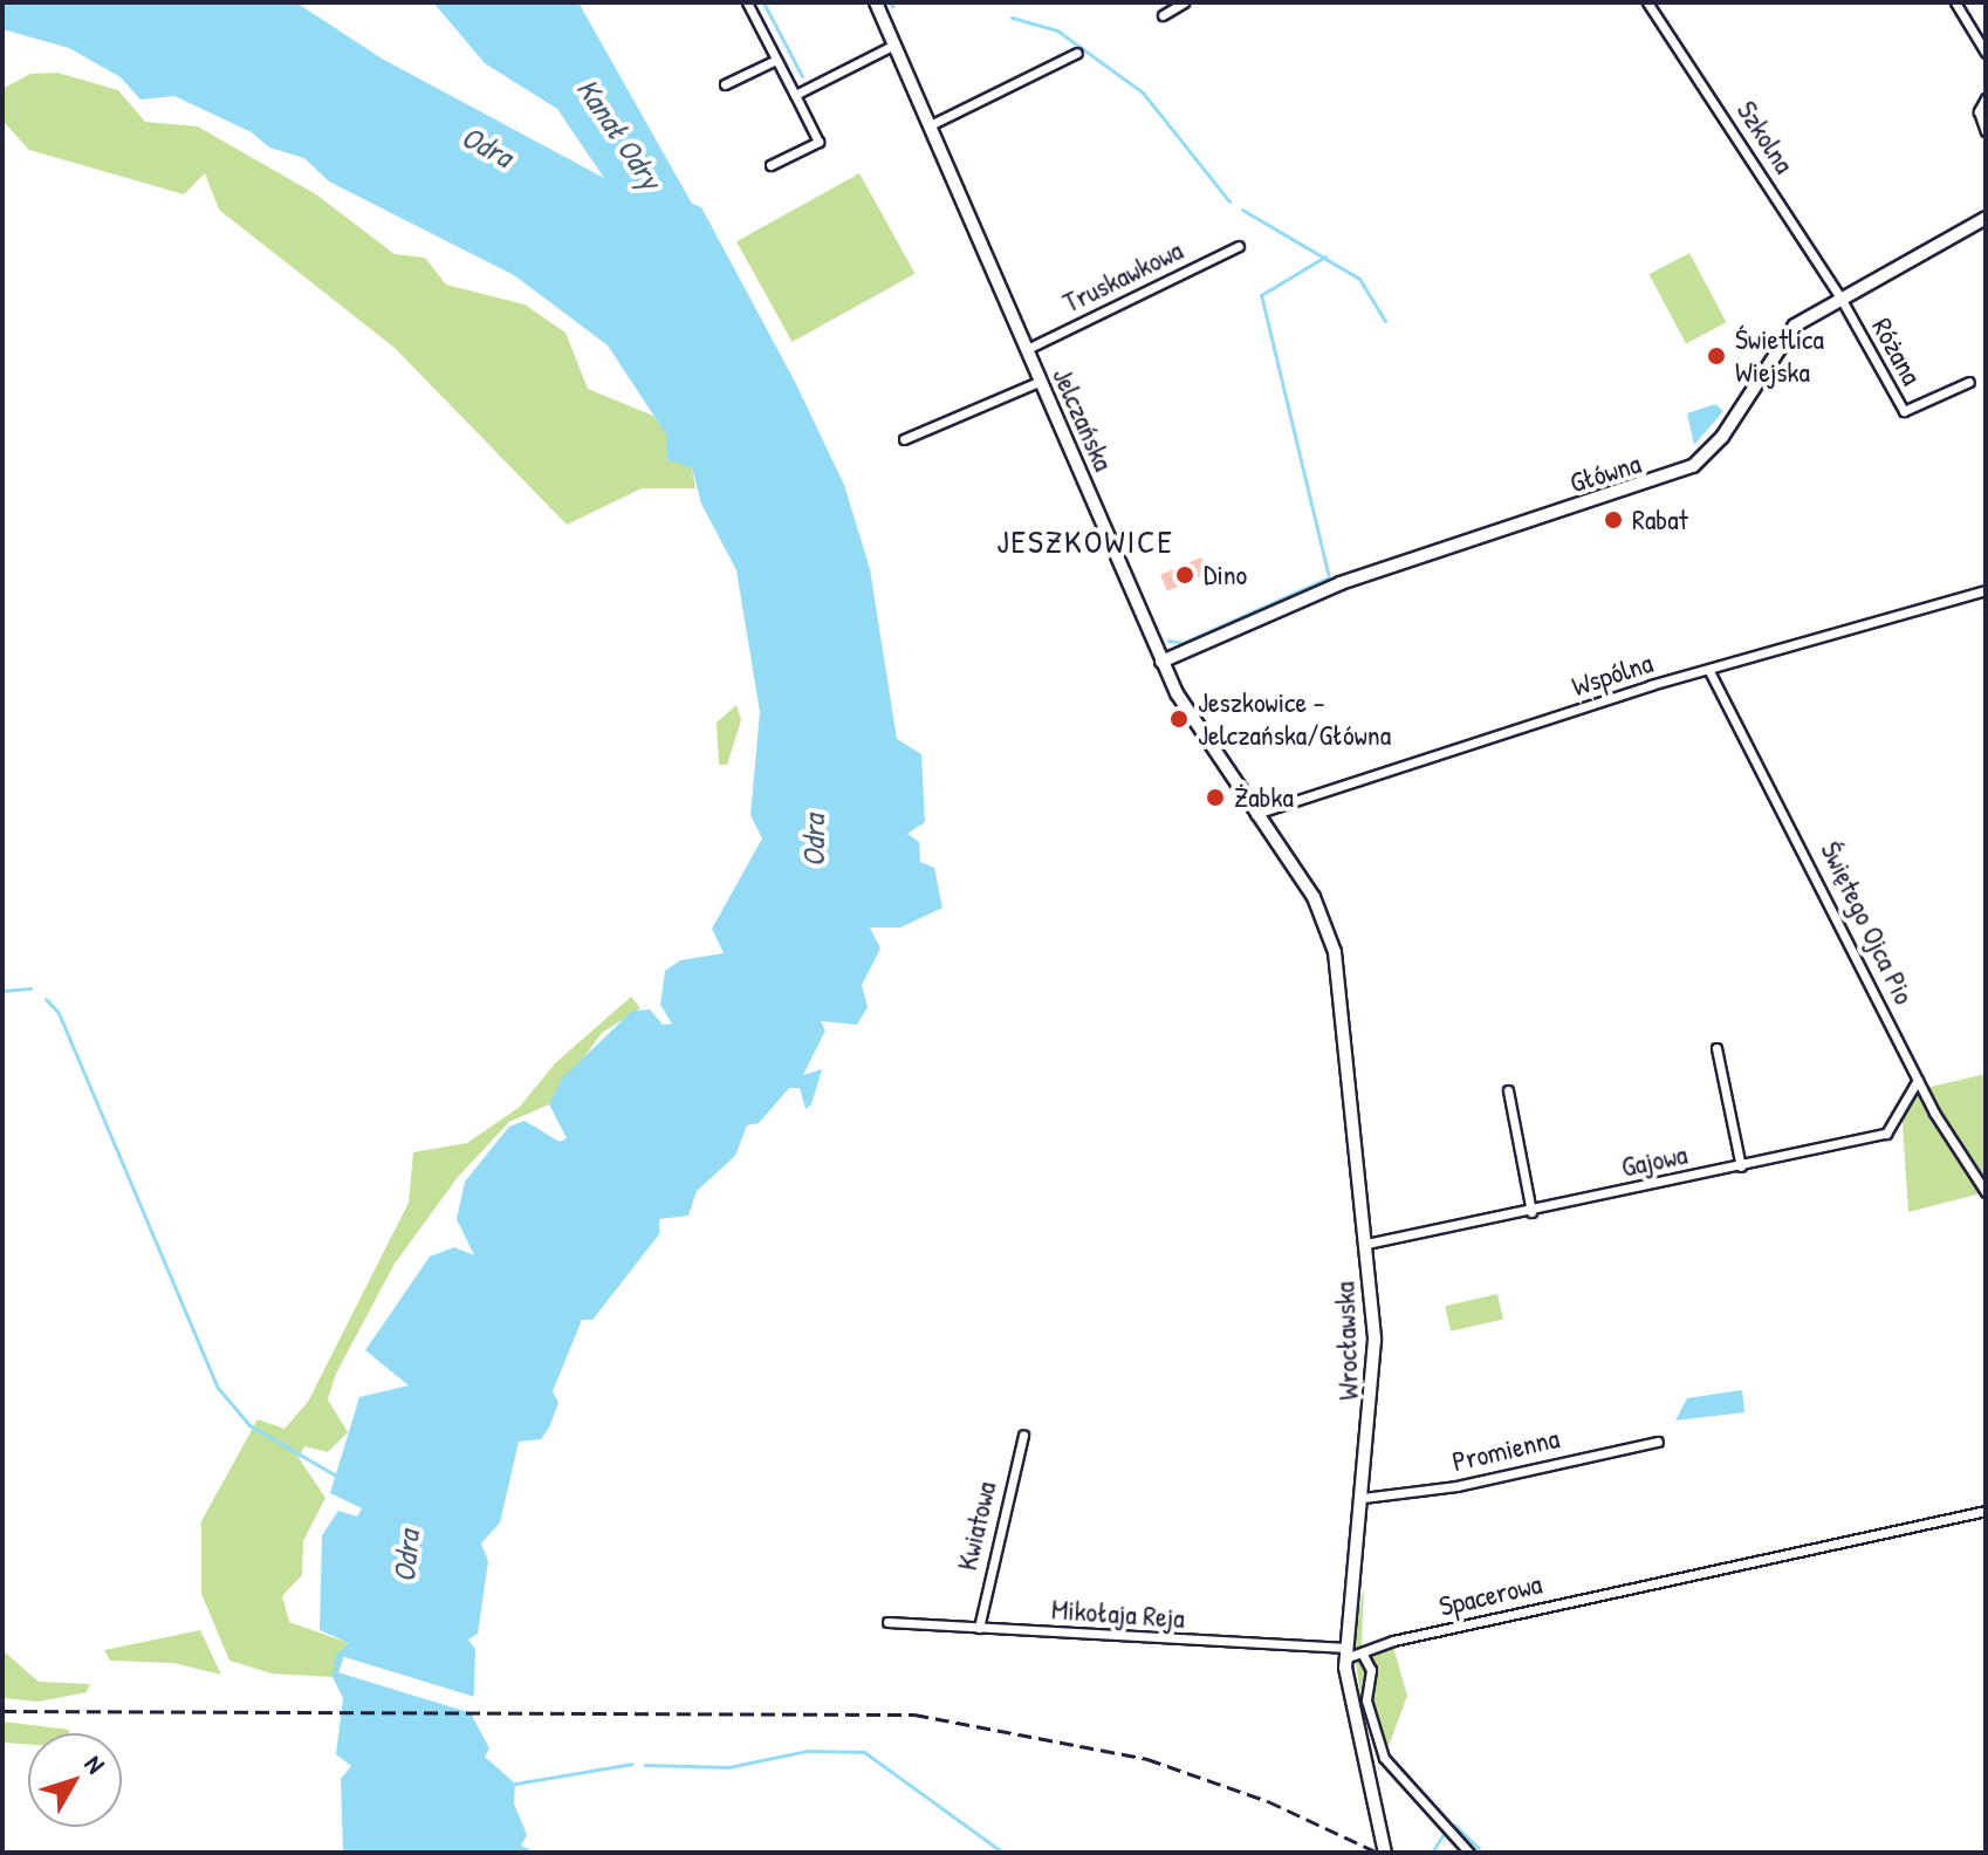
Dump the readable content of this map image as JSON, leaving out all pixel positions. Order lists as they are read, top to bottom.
{
  "streets": {
    "main road": ["Jelczańska", "Główna", "Wrocławska"],
    "street": [
      "Szkolna",
      "Truskawkowa",
      "Różana",
      "Wspólna",
      "Świętego Ojca Pio",
      "Gajowa",
      "Promienna",
      "Kwiatowa",
      "Spacerowa",
      "Mikołaja Reja"
    ]
  },
  "crossings": [
    ["Szkolna", "Różana"],
    ["Szkolna", "Główna"],
    ["Truskawkowa", "Jelczańska"],
    ["Różana", "Główna"],
    ["Jelczańska", "Główna"],
    ["Jelczańska", "Wspólna"],
    ["Jelczańska", "Wrocławska"],
    ["Wspólna", "Świętego Ojca Pio"],
    ["Świętego Ojca Pio", "Gajowa"],
    ["Gajowa", "Wrocławska"],
    ["Wrocławska", "Promienna"],
    ["Wrocławska", "Spacerowa"],
    ["Wrocławska", "Mikołaja Reja"],
    ["Kwiatowa", "Mikołaja Reja"],
    ["Spacerowa", "Mikołaja Reja"]
  ],
  "districts": ["JESZKOWICE"],
  "water": ["Kanał Odry", "Odra"],
  "places": [
    "Świetlica Wiejska",
    "Rabat",
    "Dino",
    "Jeszkowice – Jelczańska/Główna",
    "Żabka"
  ],
  "north": "top right"
}
